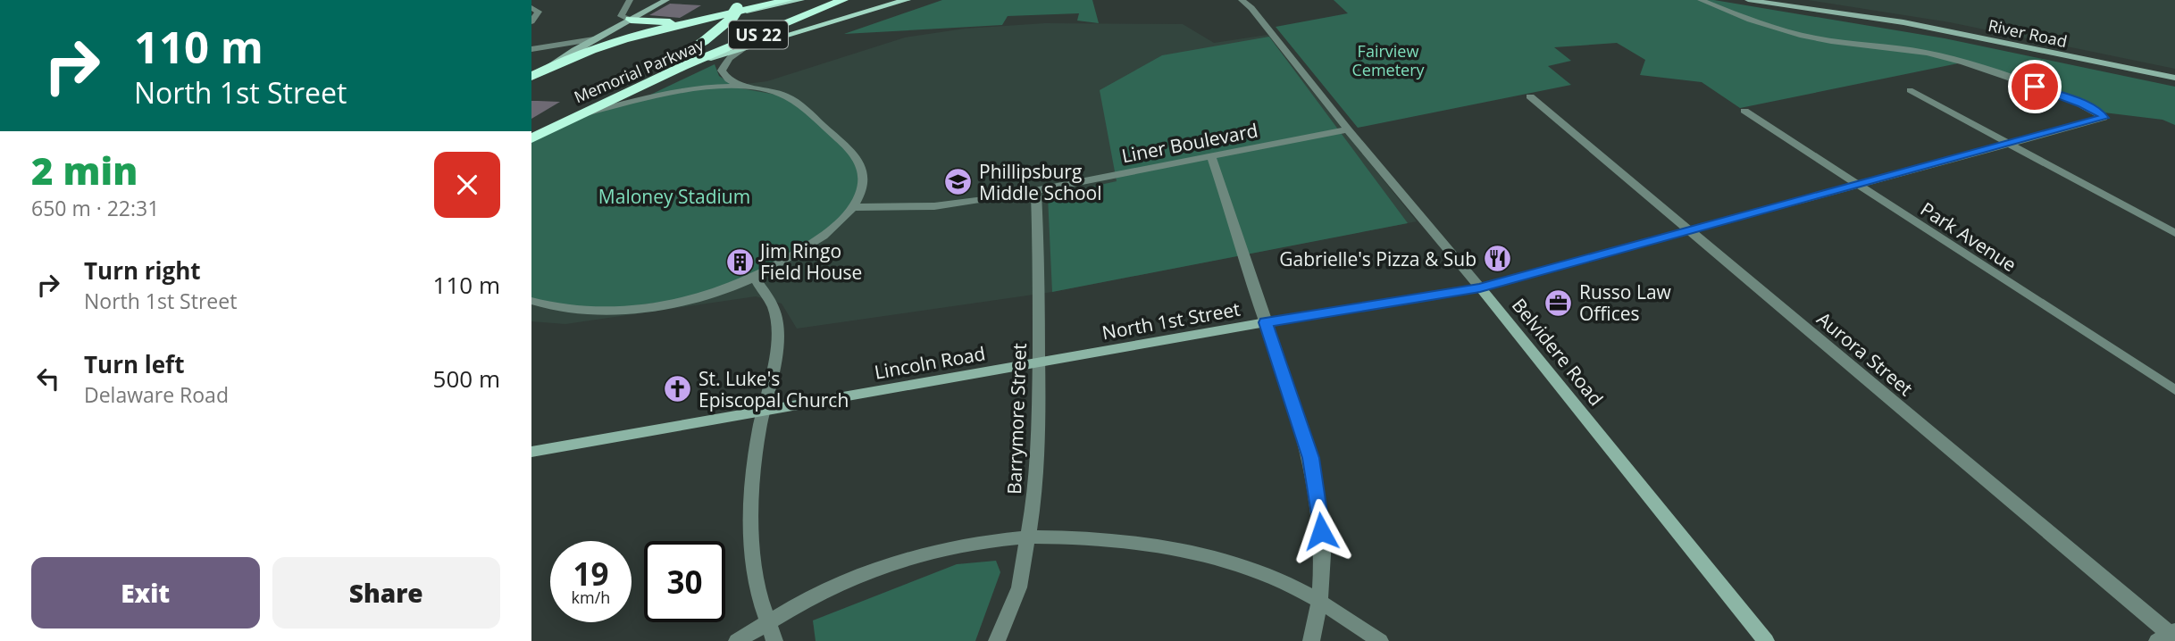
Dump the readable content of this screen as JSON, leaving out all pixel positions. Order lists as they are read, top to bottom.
{
  "streets": {
    "highway": ["US 22", "Memorial Parkway"],
    "main road": [
      "River Road",
      "North 1st Street",
      "Belvidere Road",
      "Lincoln Road"
    ],
    "street": [
      "Liner Boulevard",
      "Park Avenue",
      "Aurora Street",
      "Barrymore Street"
    ]
  },
  "crossings": [
    ["US 22", "Memorial Parkway"],
    ["Liner Boulevard", "Belvidere Road"],
    ["Liner Boulevard", "Barrymore Street"],
    ["Park Avenue", "North 1st Street"],
    ["North 1st Street", "Belvidere Road"],
    ["North 1st Street", "Aurora Street"],
    ["North 1st Street", "Lincoln Road"],
    ["North 1st Street", "Barrymore Street"],
    ["Lincoln Road", "Barrymore Street"]
  ],
  "parks": ["Fairview Cemetery", "Maloney Stadium"],
  "places": {
    "school or university": ["Phillipsburg Middle School"],
    "restaurant": ["Gabrielle's Pizza & Sub"],
    "building": ["Jim Ringo Field House"],
    "office": ["Russo Law Offices"],
    "church": ["St. Luke's Episcopal Church"]
  },
  "page": {
    "turn": ["110 m", "North 1st Street"],
    "heading": ["2 min", "650 m · 22:31"],
    "list": [
      {
        "name": "Turn right",
        "note": "North 1st Street",
        "value": "110 m"
      },
      {
        "name": "Turn left",
        "note": "Delaware Road",
        "value": "500 m"
      }
    ],
    "speed": "19 km/h",
    "limit": "30",
    "buttons": ["Exit", "Share"]
  }
}
